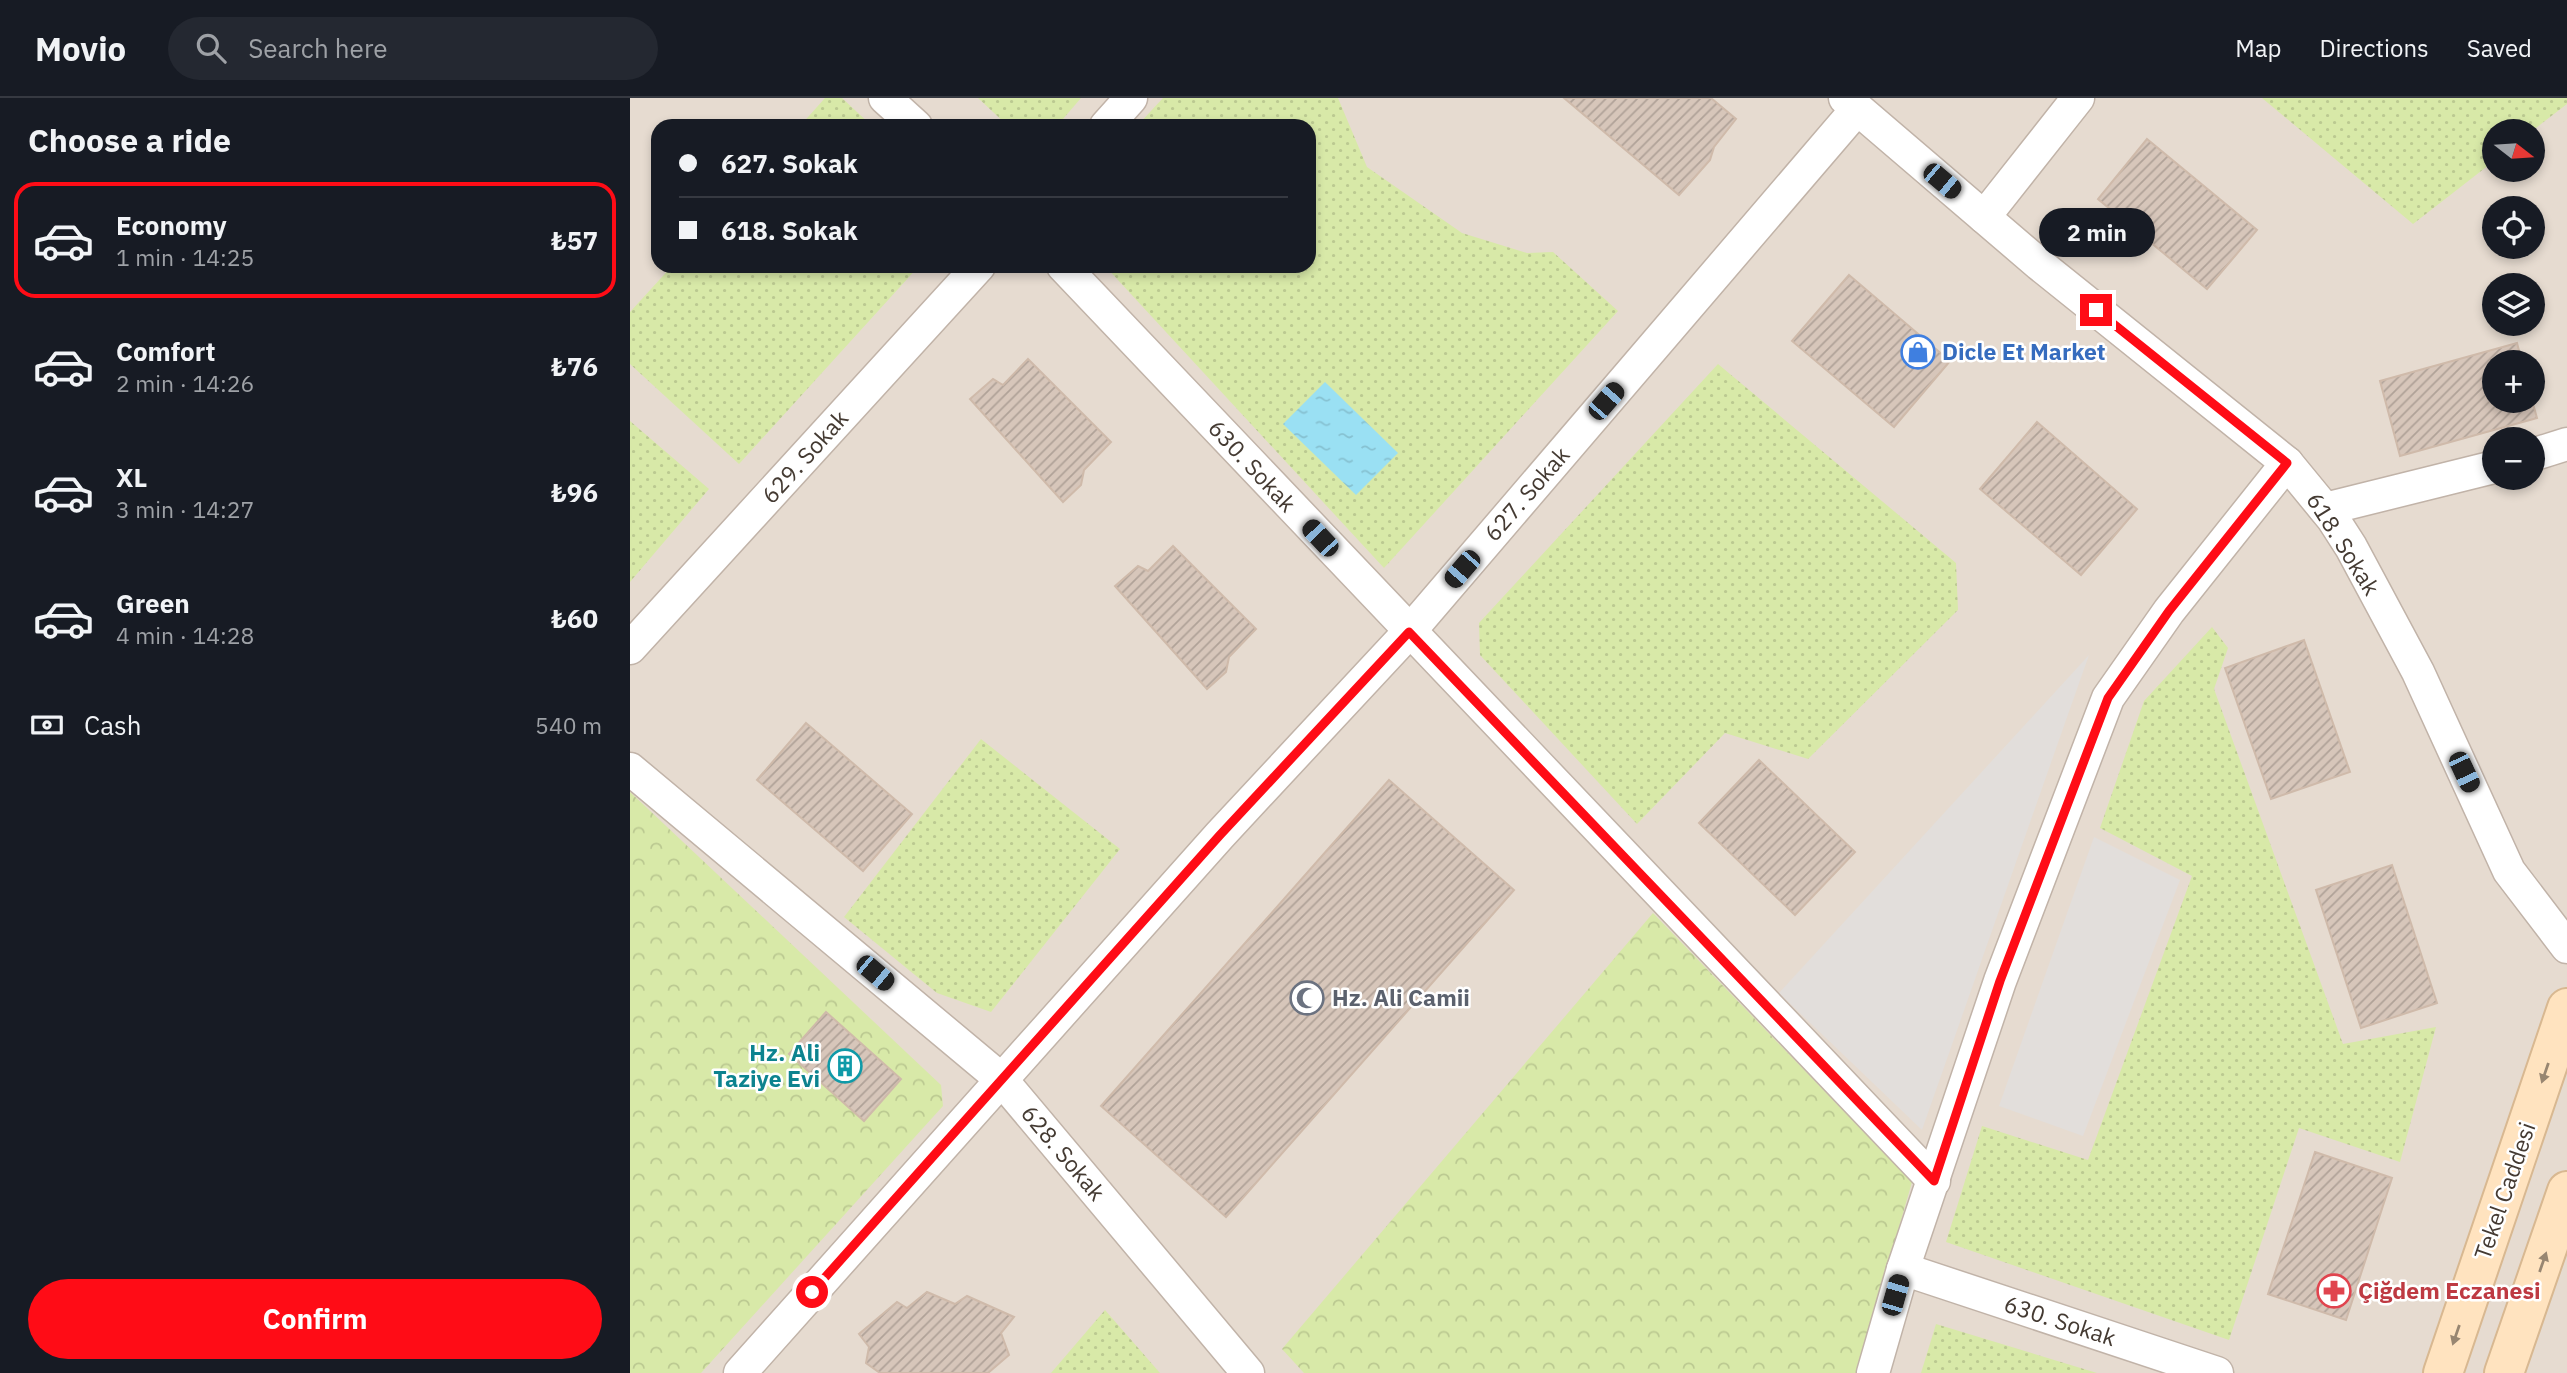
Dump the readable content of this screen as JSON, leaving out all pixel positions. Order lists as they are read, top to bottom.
{
  "streets": {
    "main road": ["Tekel Caddesi"],
    "street": [
      "629. Sokak",
      "630. Sokak",
      "627. Sokak",
      "618. Sokak",
      "628. Sokak"
    ]
  },
  "crossings": [
    ["630. Sokak", "627. Sokak"],
    ["627. Sokak", "618. Sokak"],
    ["627. Sokak", "628. Sokak"]
  ],
  "places": {
    "shop": ["Dicle Et Market"],
    "mosque": ["Hz. Ali Camii"],
    "building": ["Hz. Ali Taziye Evi"],
    "pharmacy": ["Çiğdem Eczanesi"]
  },
  "north": "right",
  "page": {
    "header": "Movio",
    "search": "Search here",
    "nav": ["Map", "Directions", "Saved"],
    "heading": "Choose a ride",
    "map_buttons": ["+", "−"],
    "banner": ["627. Sokak", "618. Sokak"],
    "list": [
      {
        "name": "Economy",
        "note": "1 min · 14:25",
        "value": "₺57"
      },
      {
        "name": "Comfort",
        "note": "2 min · 14:26",
        "value": "₺76"
      },
      {
        "name": "XL",
        "note": "3 min · 14:27",
        "value": "₺96"
      },
      {
        "name": "Green",
        "note": "4 min · 14:28",
        "value": "₺60"
      }
    ],
    "bubble": "2 min",
    "pay": ["Cash", "540 m"],
    "buttons": "Confirm"
  }
}
